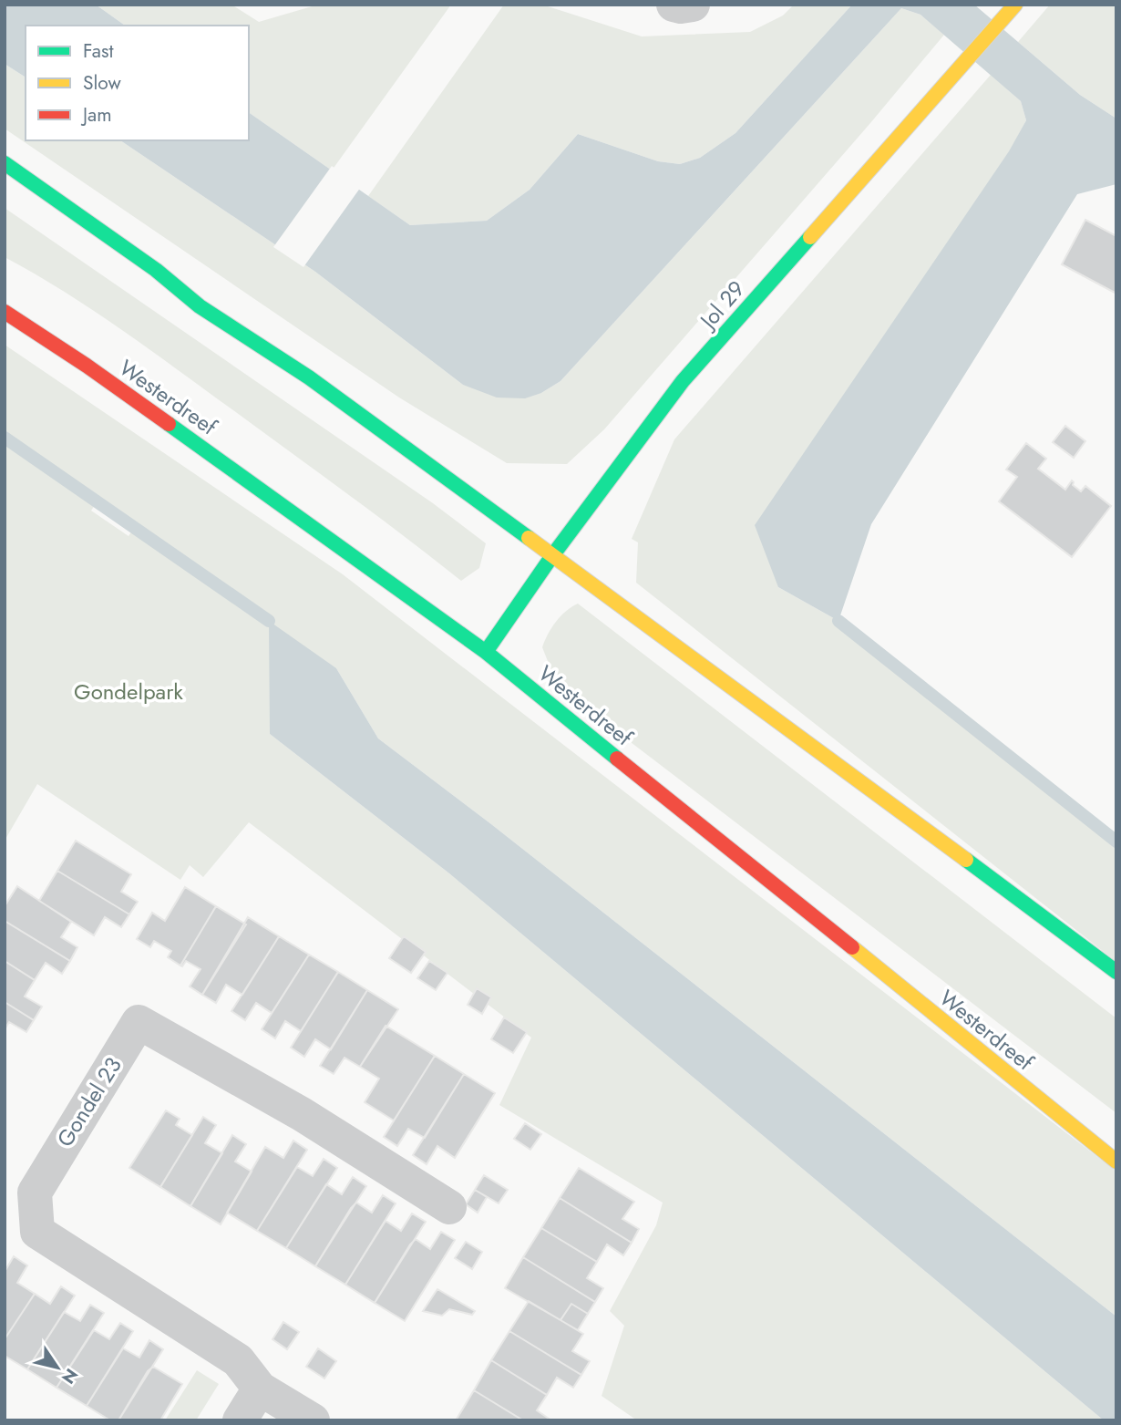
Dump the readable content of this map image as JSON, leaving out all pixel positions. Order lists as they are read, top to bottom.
{
  "streets": {
    "main road": ["Jol 29", "Westerdreef"],
    "street": ["Gondel 23"]
  },
  "crossings": [
    ["Jol 29", "Westerdreef"]
  ],
  "parks": ["Gondelpark"],
  "legend": ["Fast", "Slow", "Jam"],
  "north": "bottom right"
}
